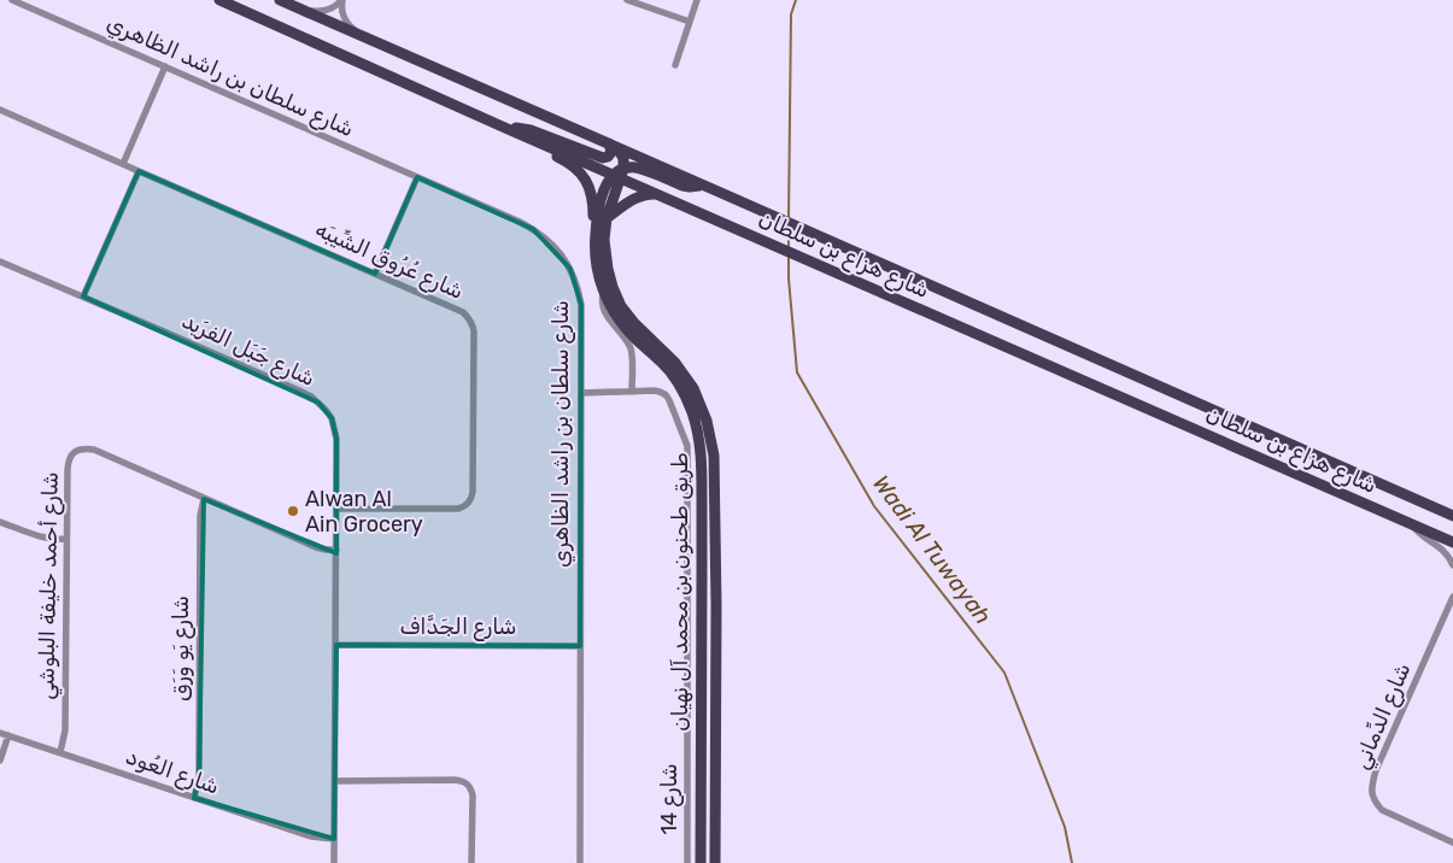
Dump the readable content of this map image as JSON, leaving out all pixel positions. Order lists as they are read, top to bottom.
{
  "streets": {
    "main road": ["شارع هزاع بن سلطان", "طريق طحنون بن محمد آل نهيان"],
    "street": [
      "شارع سلطان بن راشد الظاهري",
      "شارع عُرُوق الشِّيبَه",
      "شارع جَبَل الفرَيد",
      "شارع أحمد خليفة البلوشي",
      "شارع الجَدَّاف",
      "شارع يَو وَرَق",
      "شارع الدِّماني",
      "شارع العُود",
      "شارع 14"
    ]
  },
  "crossings": [
    ["شارع سلطان بن راشد الظاهري", "شارع الجَدَّاف"],
    ["شارع سلطان بن راشد الظاهري", "شارع 14"],
    ["شارع هزاع بن سلطان", "طريق طحنون بن محمد آل نهيان"],
    ["شارع عُرُوق الشِّيبَه", "شارع جَبَل الفرَيد"],
    ["شارع جَبَل الفرَيد", "شارع أحمد خليفة البلوشي"],
    ["شارع جَبَل الفرَيد", "شارع الجَدَّاف"],
    ["شارع جَبَل الفرَيد", "شارع العُود"],
    ["شارع أحمد خليفة البلوشي", "شارع يَو وَرَق"],
    ["شارع أحمد خليفة البلوشي", "شارع العُود"],
    ["شارع يَو وَرَق", "شارع العُود"]
  ],
  "water": ["Wadi Al Tuwayah"],
  "places": ["Alwan Al Ain Grocery"]
}
